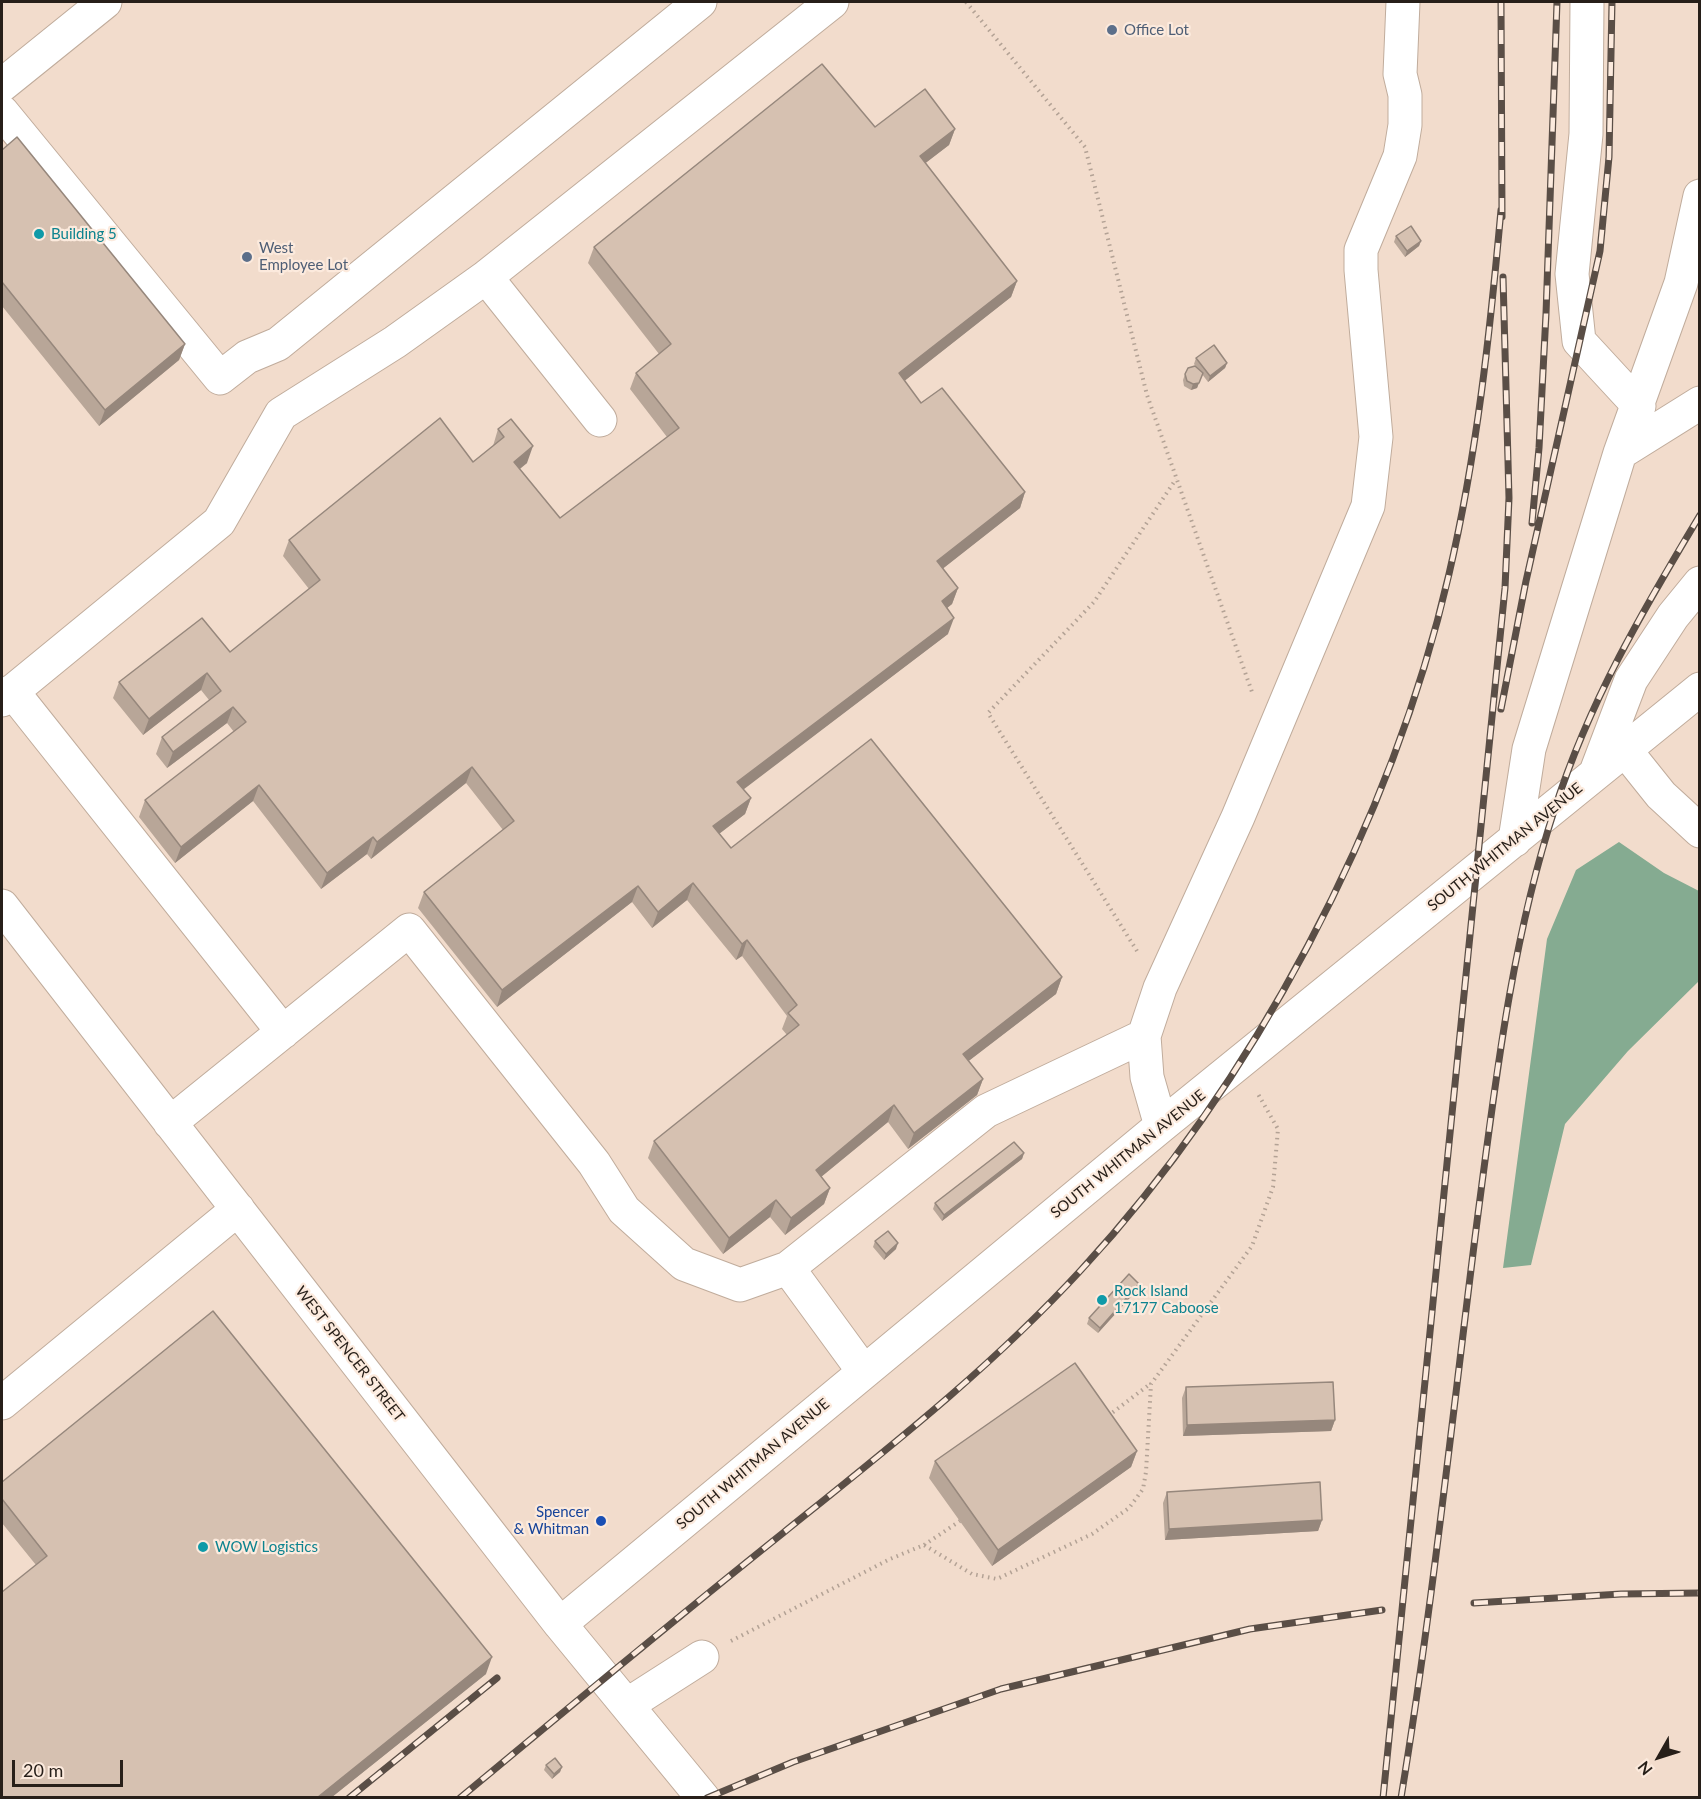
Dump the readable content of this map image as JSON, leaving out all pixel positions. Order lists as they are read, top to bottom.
{
  "streets": {
    "street": ["SOUTH WHITMAN AVENUE", "WEST SPENCER STREET"]
  },
  "crossings": [
    ["SOUTH WHITMAN AVENUE", "WEST SPENCER STREET"]
  ],
  "places": [
    "Office Lot",
    "Building 5",
    "West Employee Lot",
    "Rock Island 17177 Caboose",
    "Spencer & Whitman",
    "WOW Logistics"
  ],
  "scale_bar": "20 m",
  "north": "bottom left"
}
